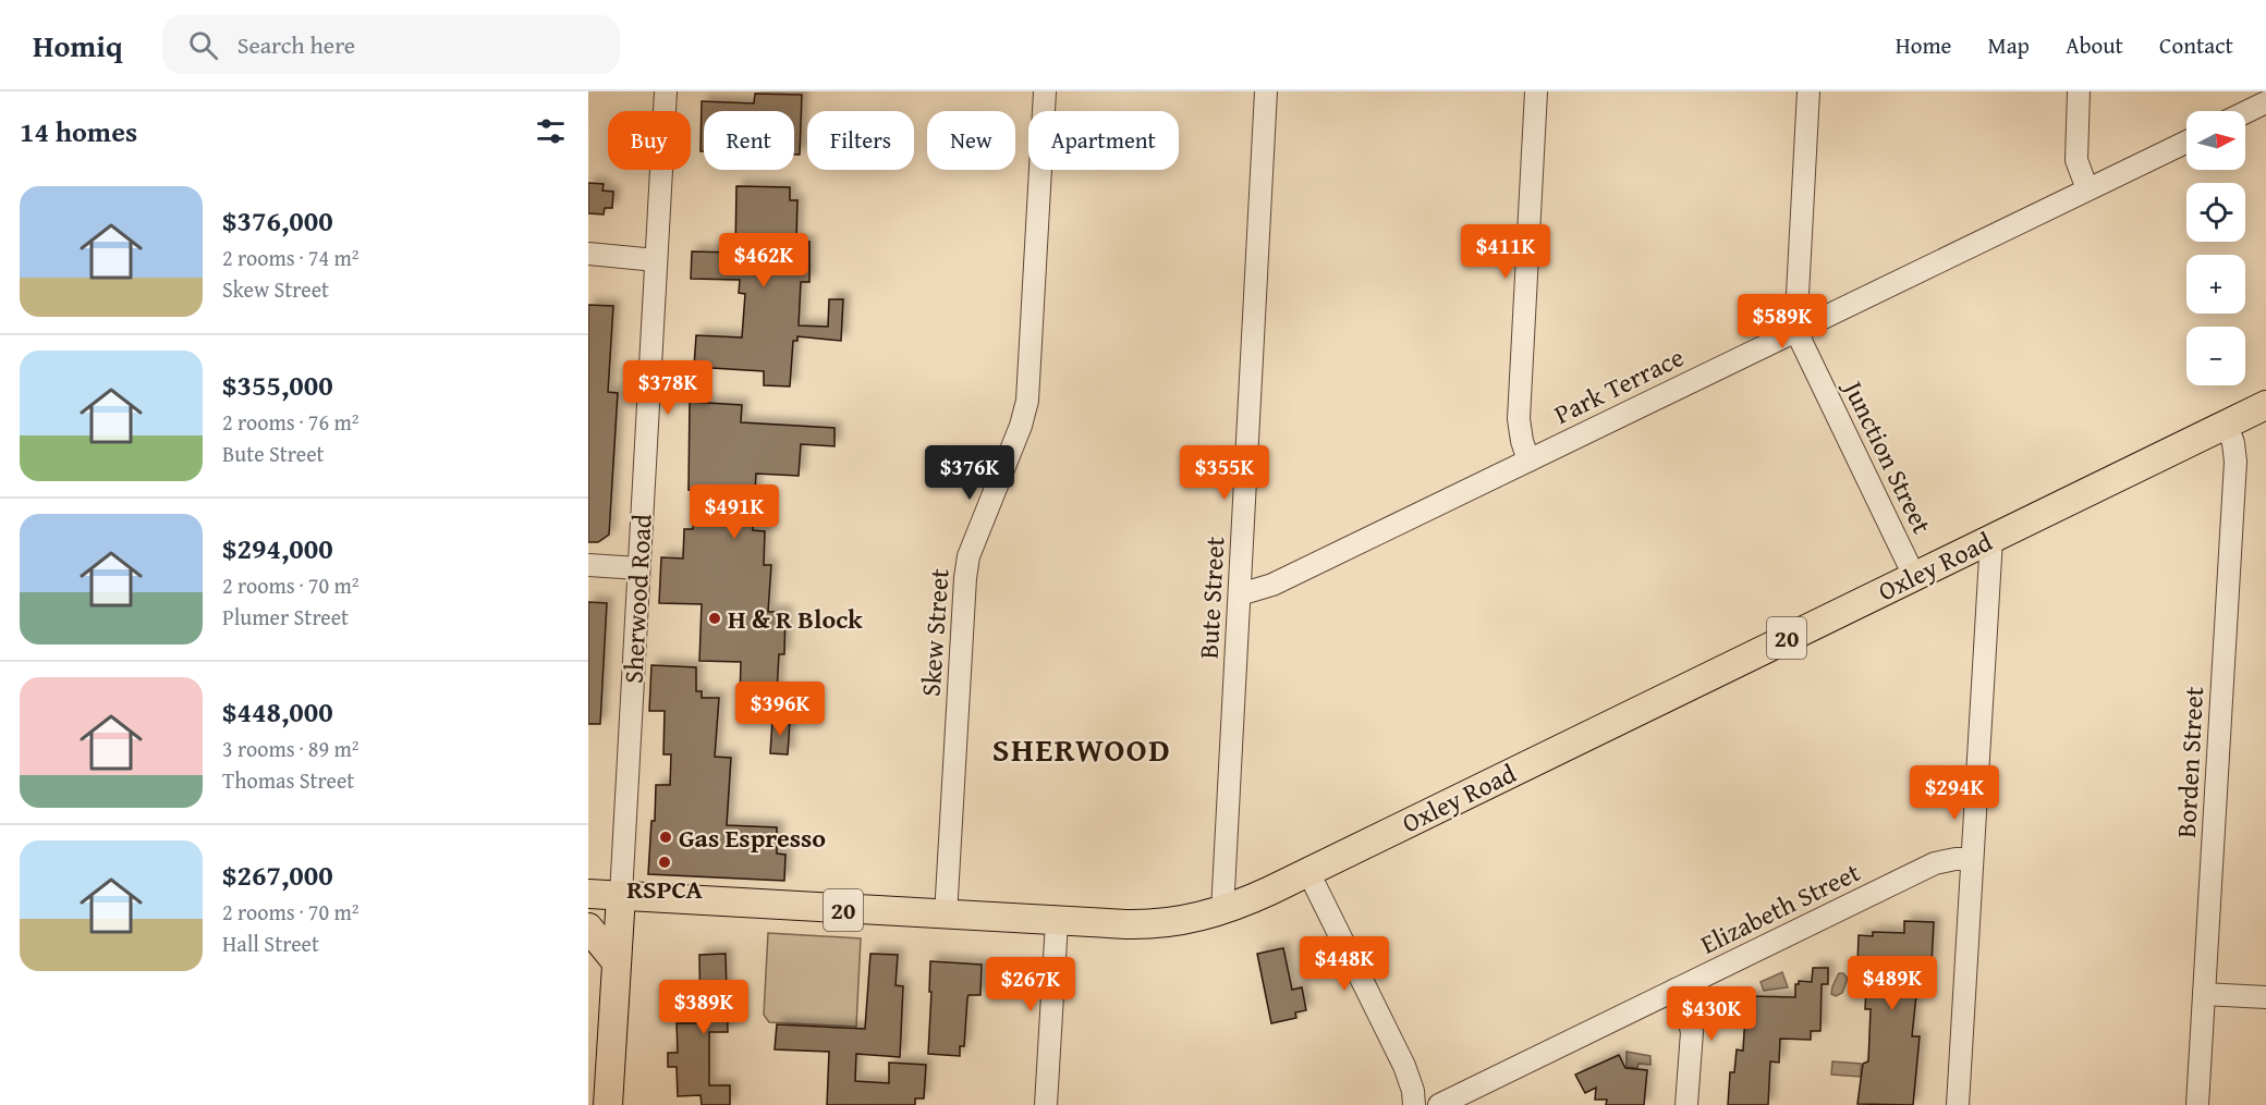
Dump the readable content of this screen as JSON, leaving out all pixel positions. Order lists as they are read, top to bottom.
{
  "streets": {
    "main road": ["Oxley Road", "Sherwood Road", "20"],
    "street": [
      "Park Terrace",
      "Junction Street",
      "Bute Street",
      "Skew Street",
      "Borden Street",
      "Elizabeth Street"
    ]
  },
  "crossings": [
    ["Park Terrace", "Junction Street"],
    ["Park Terrace", "Bute Street"],
    ["Junction Street", "Oxley Road"],
    ["Oxley Road", "Bute Street"],
    ["Oxley Road", "Sherwood Road"],
    ["Oxley Road", "Skew Street"],
    ["Oxley Road", "Borden Street"]
  ],
  "districts": ["SHERWOOD"],
  "places": ["H & R Block", "Gas Espresso", "RSPCA"],
  "north": "right",
  "page": {
    "header": "Homiq",
    "search": "Search here",
    "nav": [
      "Home",
      "Map",
      "About",
      "Contact"
    ],
    "heading": "14 homes",
    "map_buttons": ["+", "−"],
    "chip": [
      "Buy",
      "Rent",
      "Filters",
      "New",
      "Apartment"
    ],
    "list": [
      {
        "name": "$376,000",
        "note": "2 rooms · 74 m² · Skew Street"
      },
      {
        "name": "$355,000",
        "note": "2 rooms · 76 m² · Bute Street"
      },
      {
        "name": "$294,000",
        "note": "2 rooms · 70 m² · Plumer Street"
      },
      {
        "name": "$448,000",
        "note": "3 rooms · 89 m² · Thomas Street"
      },
      {
        "name": "$267,000",
        "note": "2 rooms · 70 m² · Hall Street"
      }
    ],
    "price": [
      "$411K",
      "$462K",
      "$589K",
      "$378K",
      "$376K",
      "$355K",
      "$491K",
      "$396K",
      "$294K",
      "$448K",
      "$489K",
      "$267K",
      "$389K",
      "$430K"
    ]
  }
}
